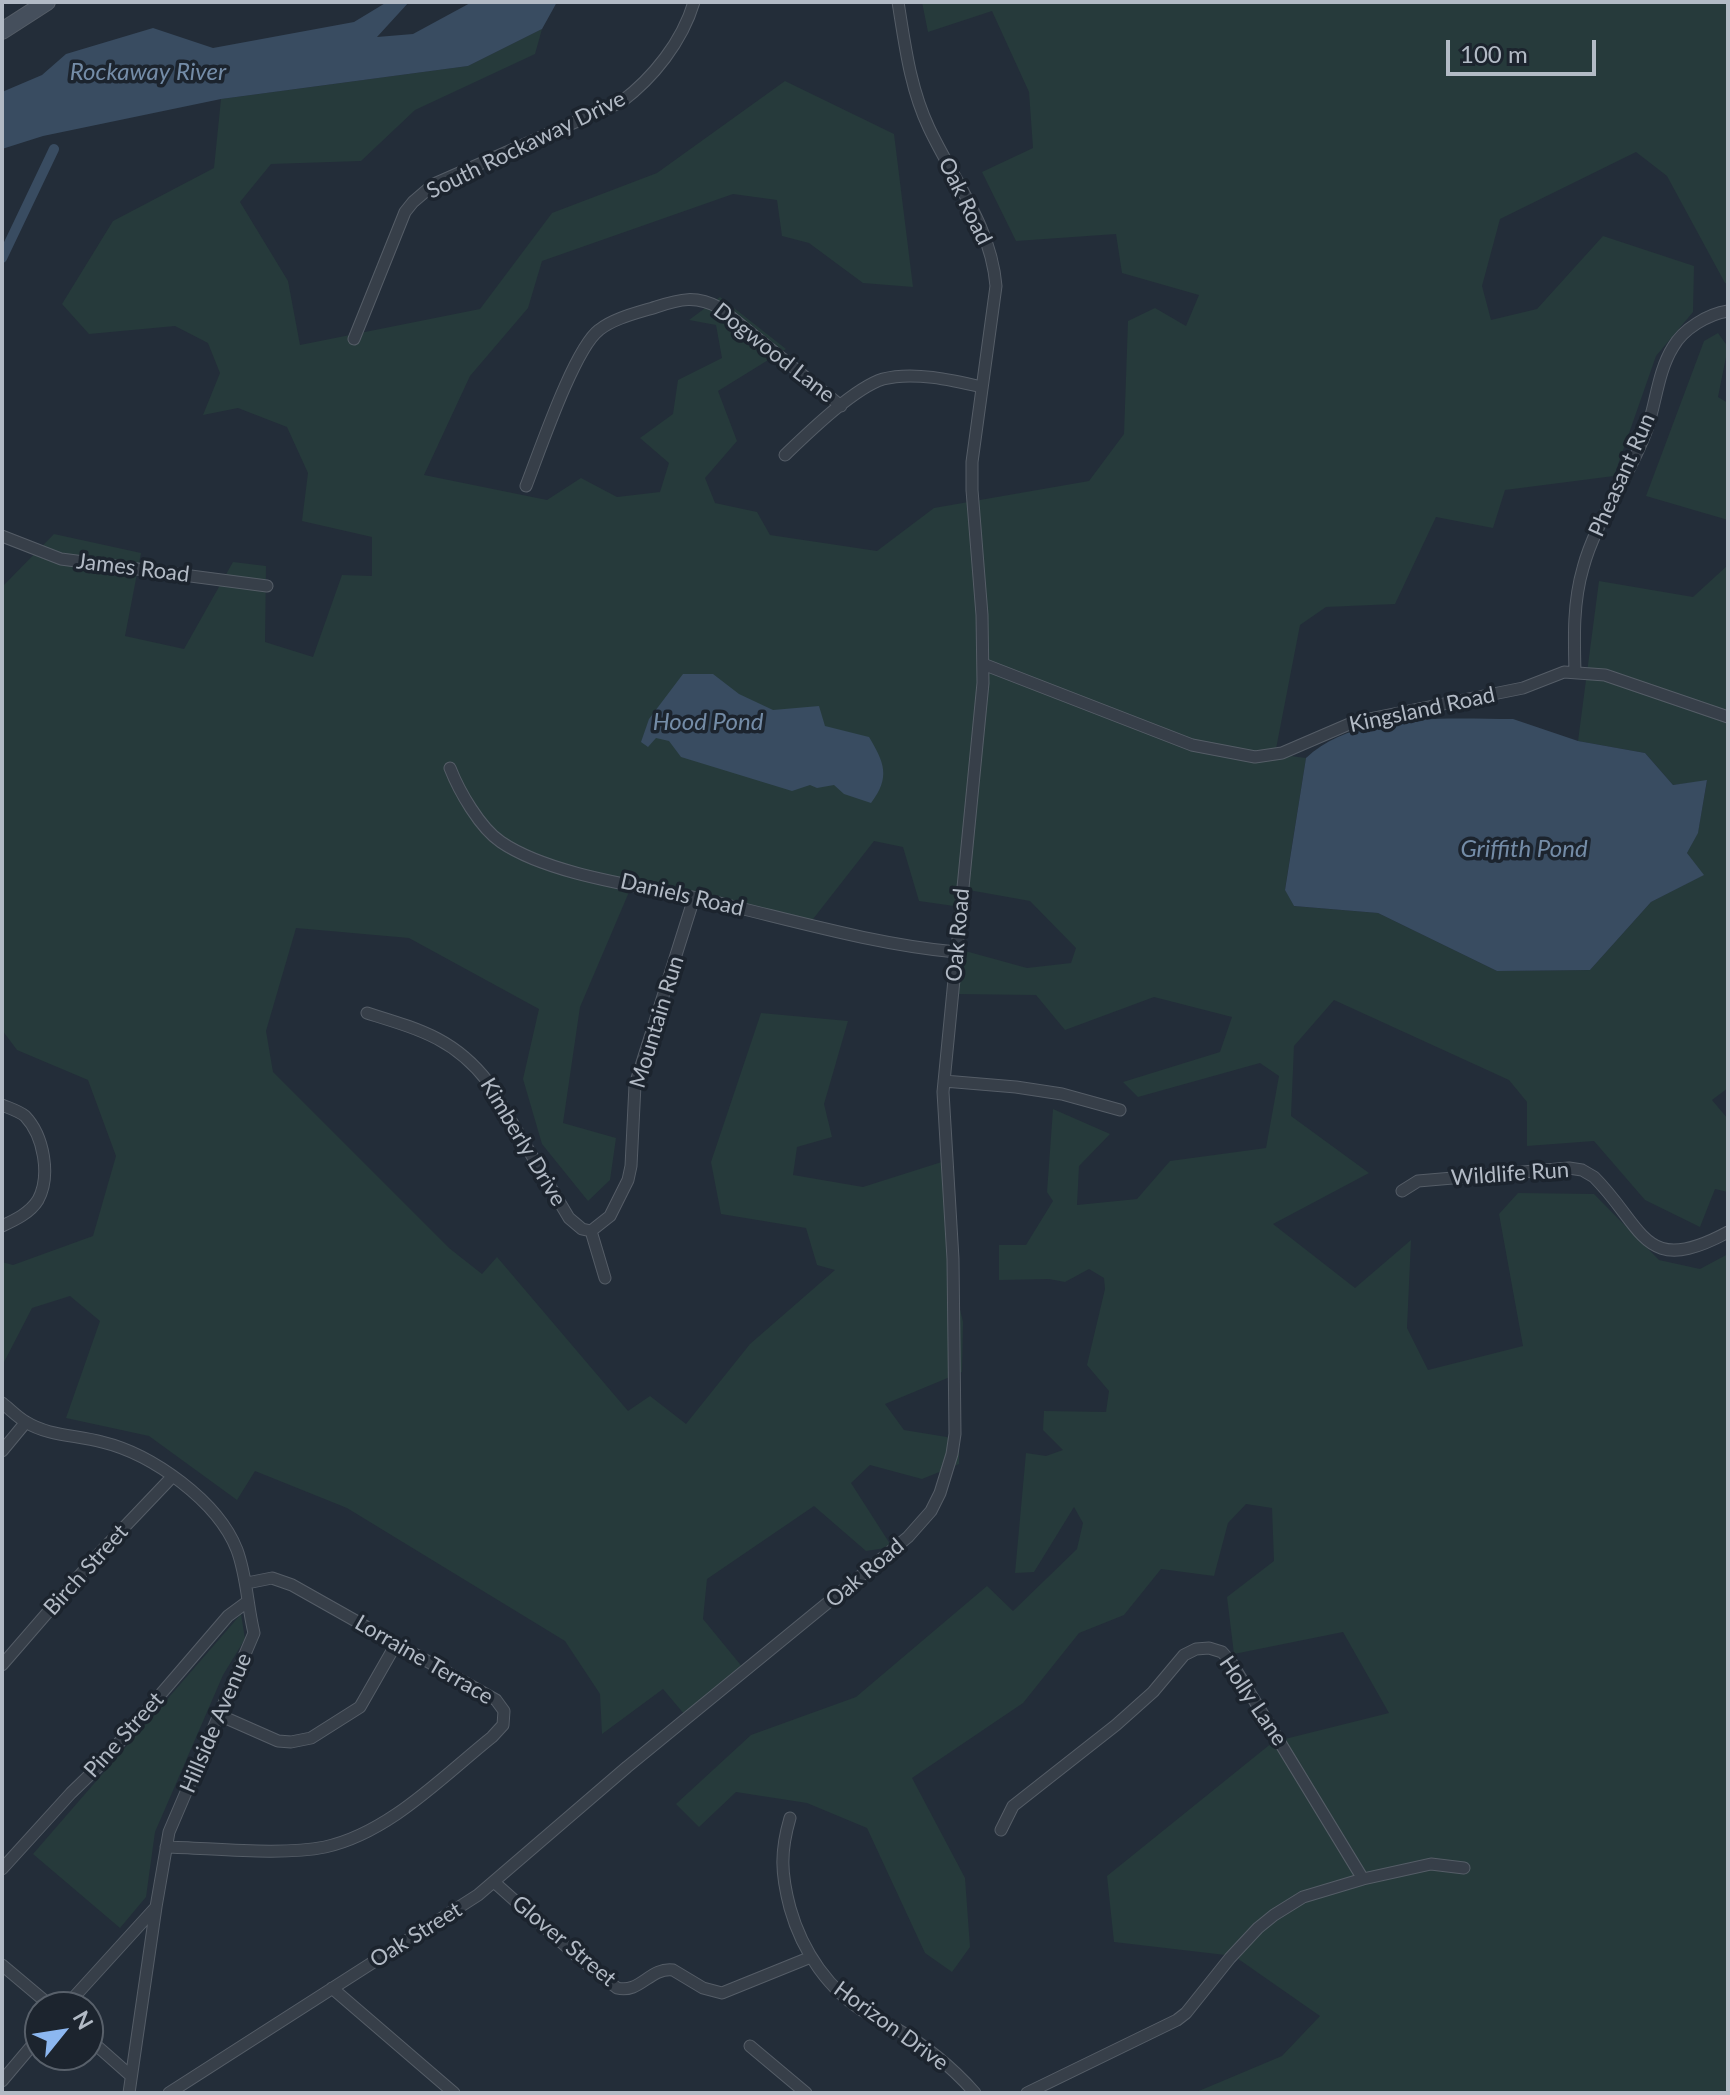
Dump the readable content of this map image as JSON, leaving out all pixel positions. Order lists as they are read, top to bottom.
{
  "streets": {
    "street": [
      "South Rockaway Drive",
      "Oak Road",
      "Dogwood Lane",
      "Pheasant Run",
      "James Road",
      "Kingsland Road",
      "Daniels Road",
      "Mountain Run",
      "Kimberly Drive",
      "Wildlife Run",
      "Birch Street",
      "Lorraine Terrace",
      "Holly Lane",
      "Hillside Avenue",
      "Pine Street",
      "Oak Street",
      "Glover Street",
      "Horizon Drive"
    ]
  },
  "crossings": [
    ["Oak Road", "Kingsland Road"],
    ["Oak Road", "Daniels Road"],
    ["Oak Road", "Oak Street"],
    ["Pheasant Run", "Kingsland Road"],
    ["Daniels Road", "Mountain Run"],
    ["Mountain Run", "Kimberly Drive"],
    ["Birch Street", "Hillside Avenue"],
    ["Lorraine Terrace", "Hillside Avenue"],
    ["Hillside Avenue", "Pine Street"],
    ["Oak Street", "Glover Street"],
    ["Glover Street", "Horizon Drive"]
  ],
  "water": ["Rockaway River", "Hood Pond", "Griffith Pond"],
  "scale_bar": "100 m",
  "north": "top right"
}
